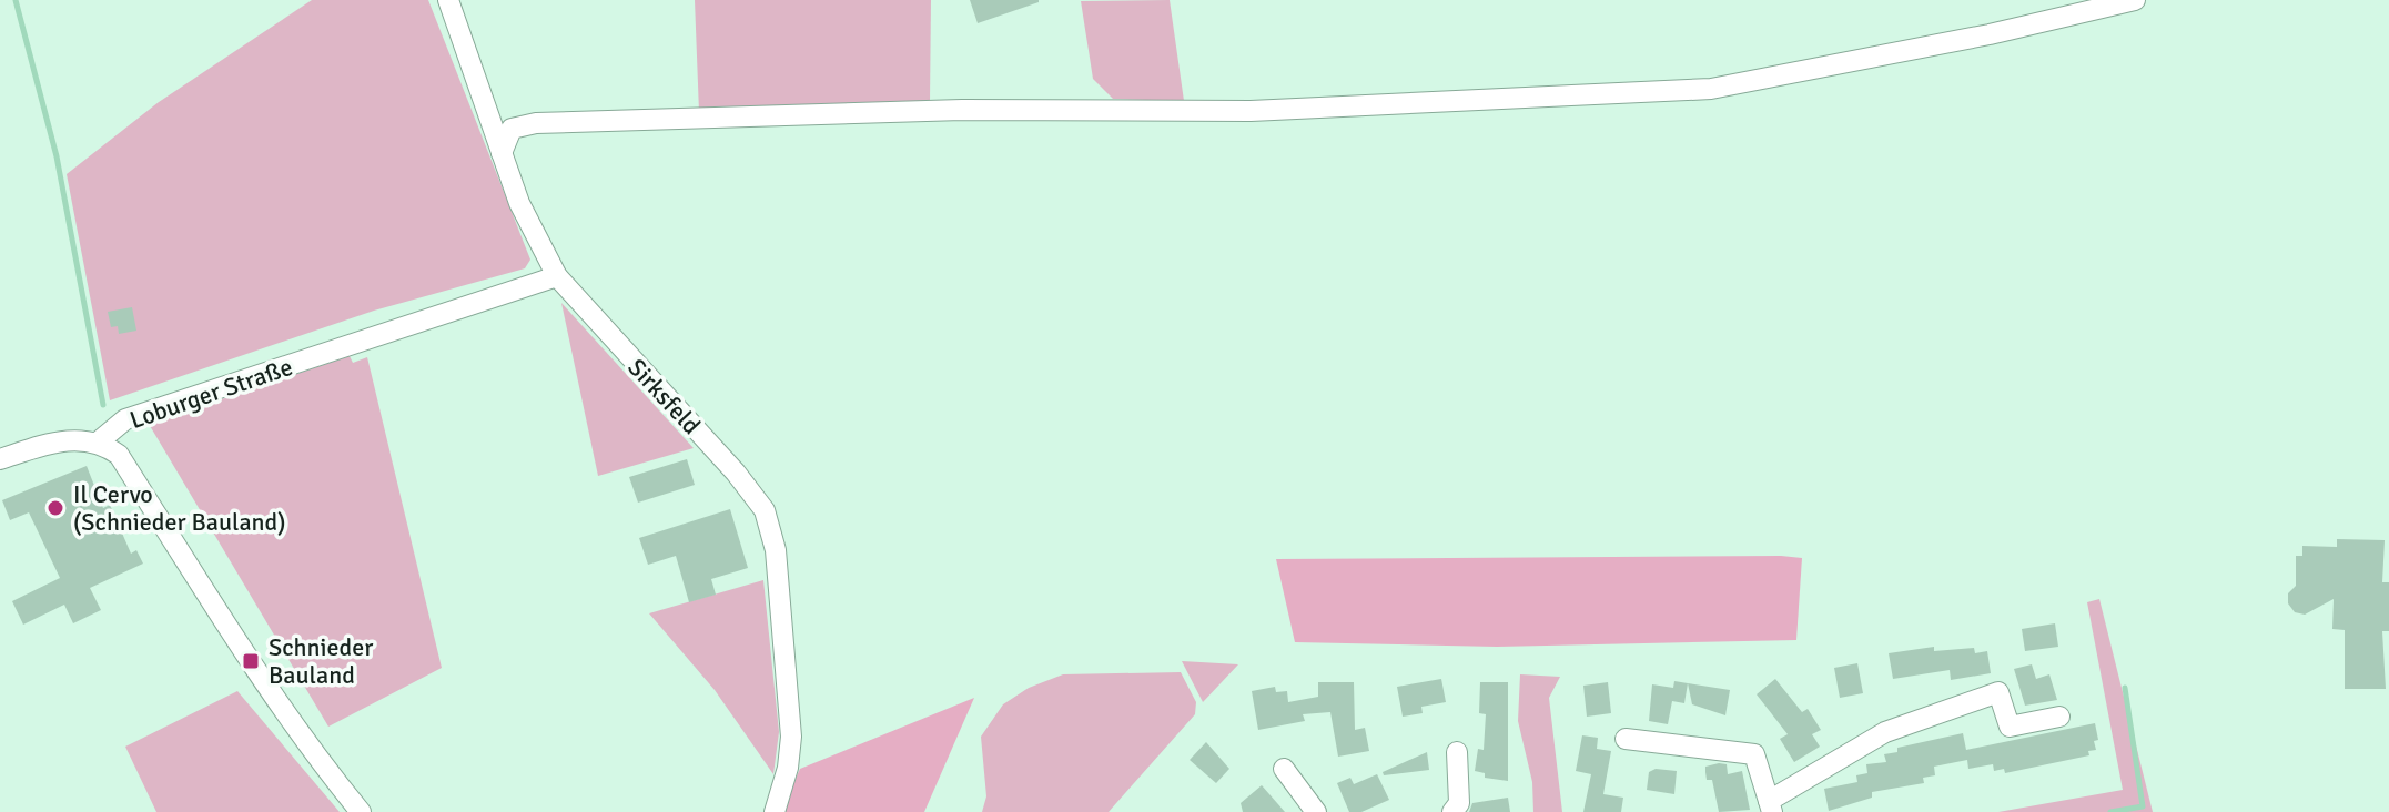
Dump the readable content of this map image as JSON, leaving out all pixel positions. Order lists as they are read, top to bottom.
{
  "streets": {
    "street": ["Loburger Straße", "Sirksfeld"]
  },
  "crossings": [
    ["Loburger Straße", "Sirksfeld"]
  ],
  "places": {
    "other": ["Il Cervo (Schnieder Bauland)"],
    "transit": ["Schnieder Bauland"]
  }
}
